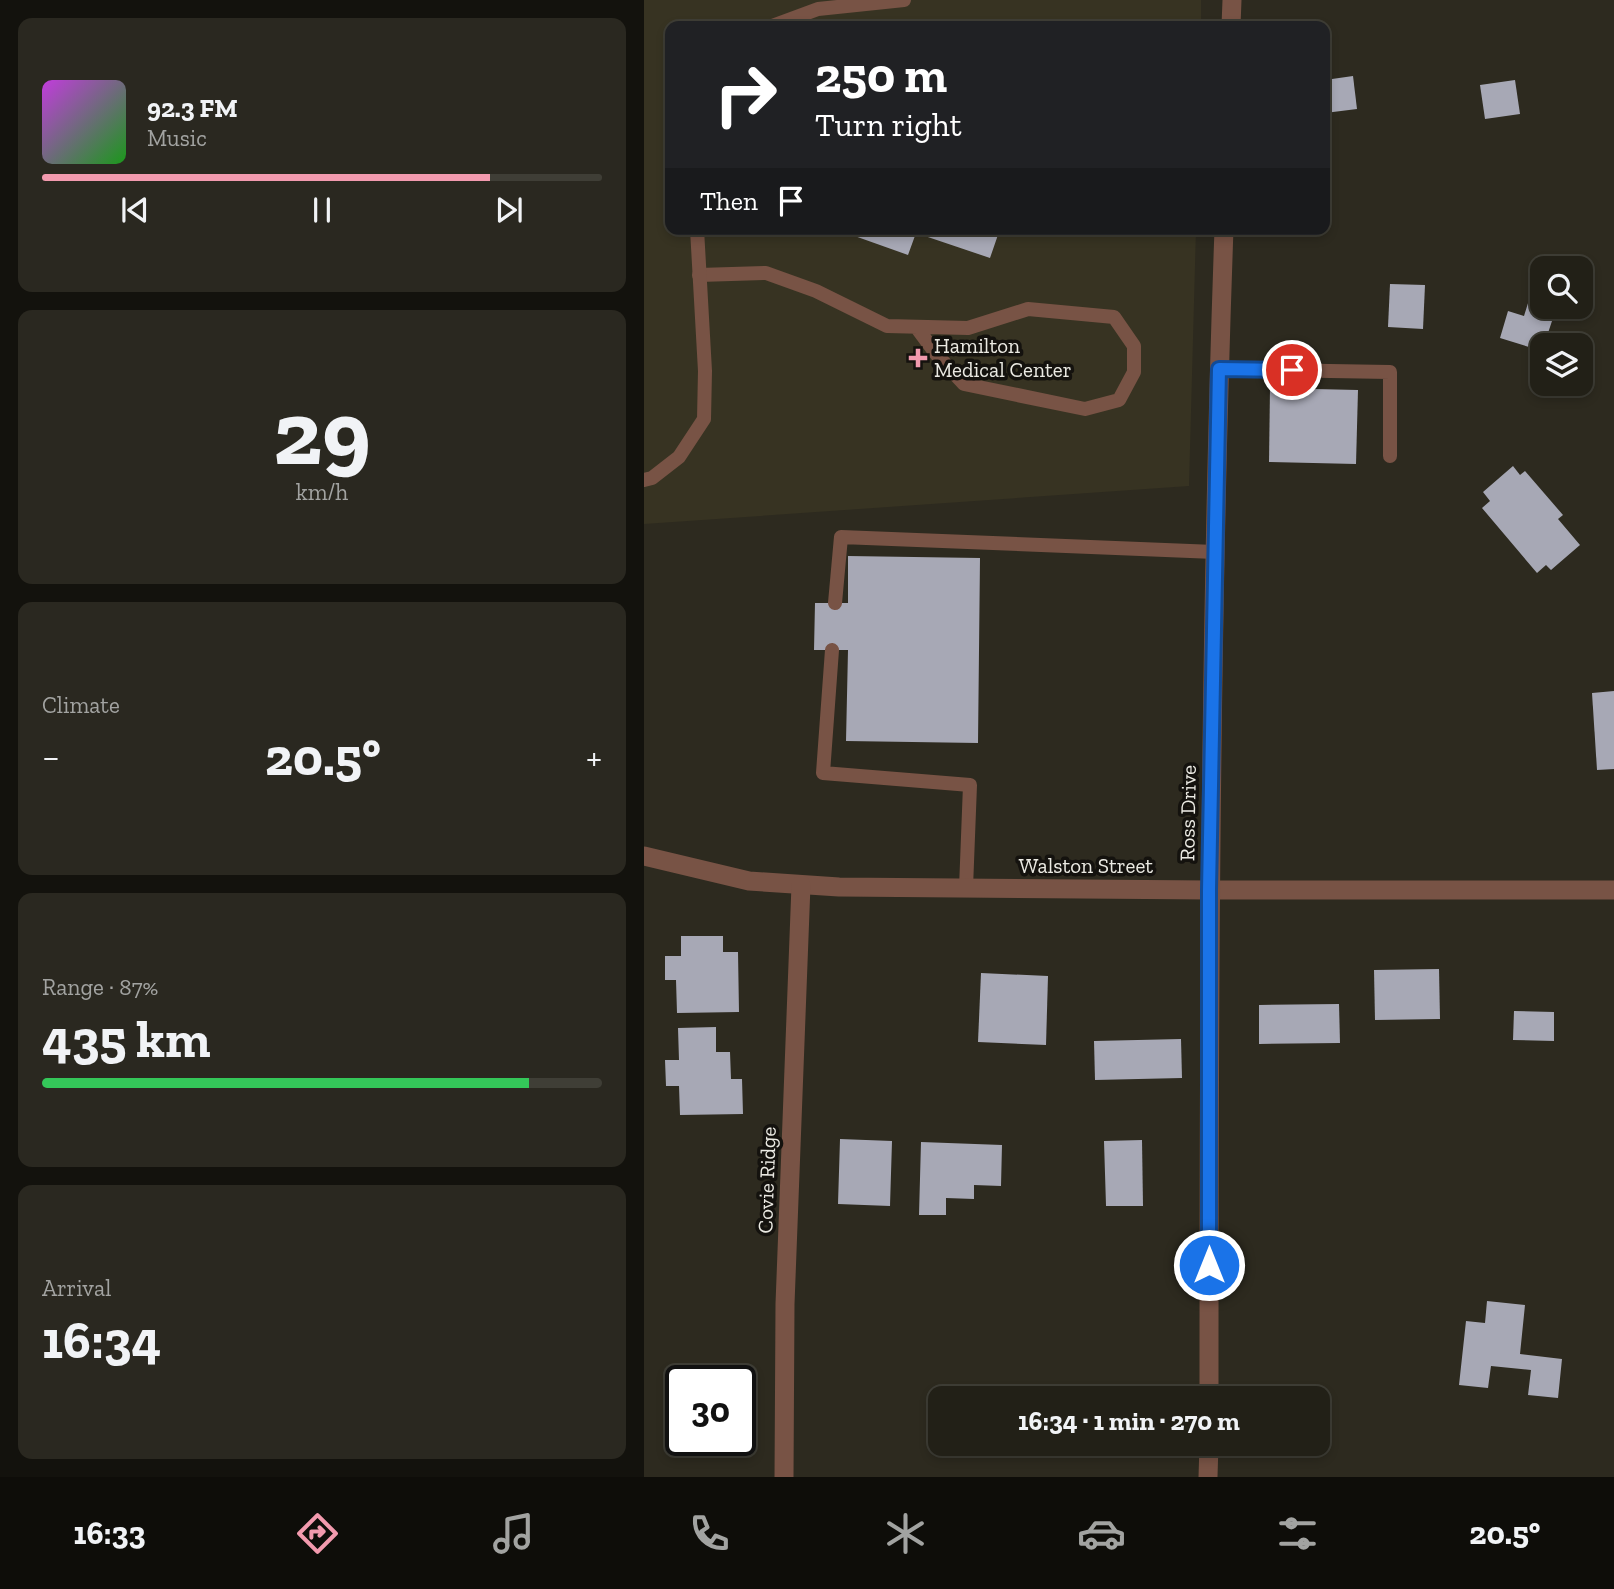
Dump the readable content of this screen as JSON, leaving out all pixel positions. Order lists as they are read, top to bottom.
{
  "streets": {
    "street": ["Ross Drive", "Walston Street", "Covie Ridge"]
  },
  "crossings": [
    ["Ross Drive", "Walston Street"],
    ["Walston Street", "Covie Ridge"]
  ],
  "places": {
    "health": ["Hamilton Medical Center"]
  },
  "page": {
    "turn": ["250 m", "Turn right"],
    "song": ["92.3 FM", "Music"],
    "then": "Then",
    "tile": [
      ["29", "km/h"],
      "Climate",
      ["Range · 87%", "435 km"],
      ["Arrival", "16:34"]
    ],
    "heat": ["−", "20.5°", "+"],
    "limit": "30",
    "trip": "16:34 · 1 min · 270 m",
    "tabs": ["16:33", "20.5°"]
  }
}
